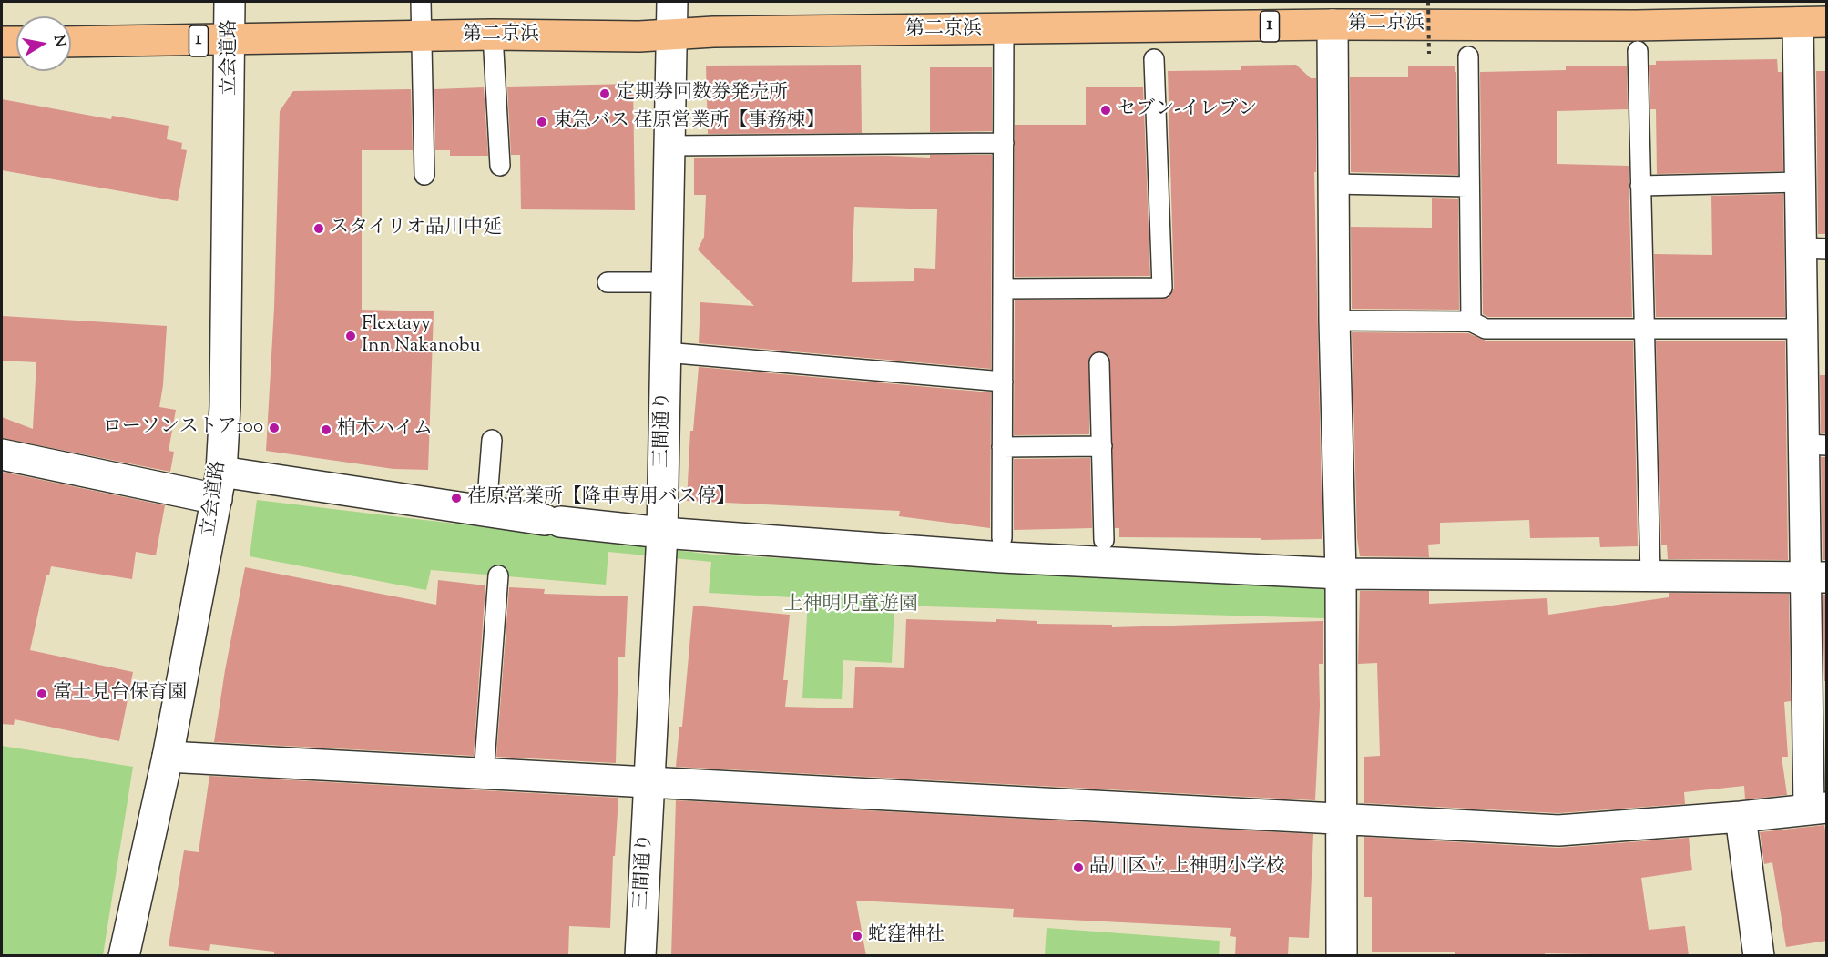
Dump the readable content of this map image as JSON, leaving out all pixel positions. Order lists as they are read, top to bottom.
{
  "streets": {
    "highway": ["第二京浜", "1"],
    "street": ["立会道路", "三間通り"]
  },
  "crossings": [
    ["第二京浜", "立会道路"],
    ["第二京浜", "三間通り"]
  ],
  "parks": ["上神明児童遊園"],
  "places": [
    "定期券回数券発売所",
    "セブン-イレブン",
    "東急バス 荏原営業所【事務棟】",
    "スタイリオ品川中延",
    "Flextayy Inn Nakanobu",
    "ローソンストア100",
    "柏木ハイム",
    "荏原営業所【降車専用バス停】",
    "富士見台保育園",
    "品川区立 上神明小学校",
    "蛇窪神社"
  ],
  "north": "right"
}
